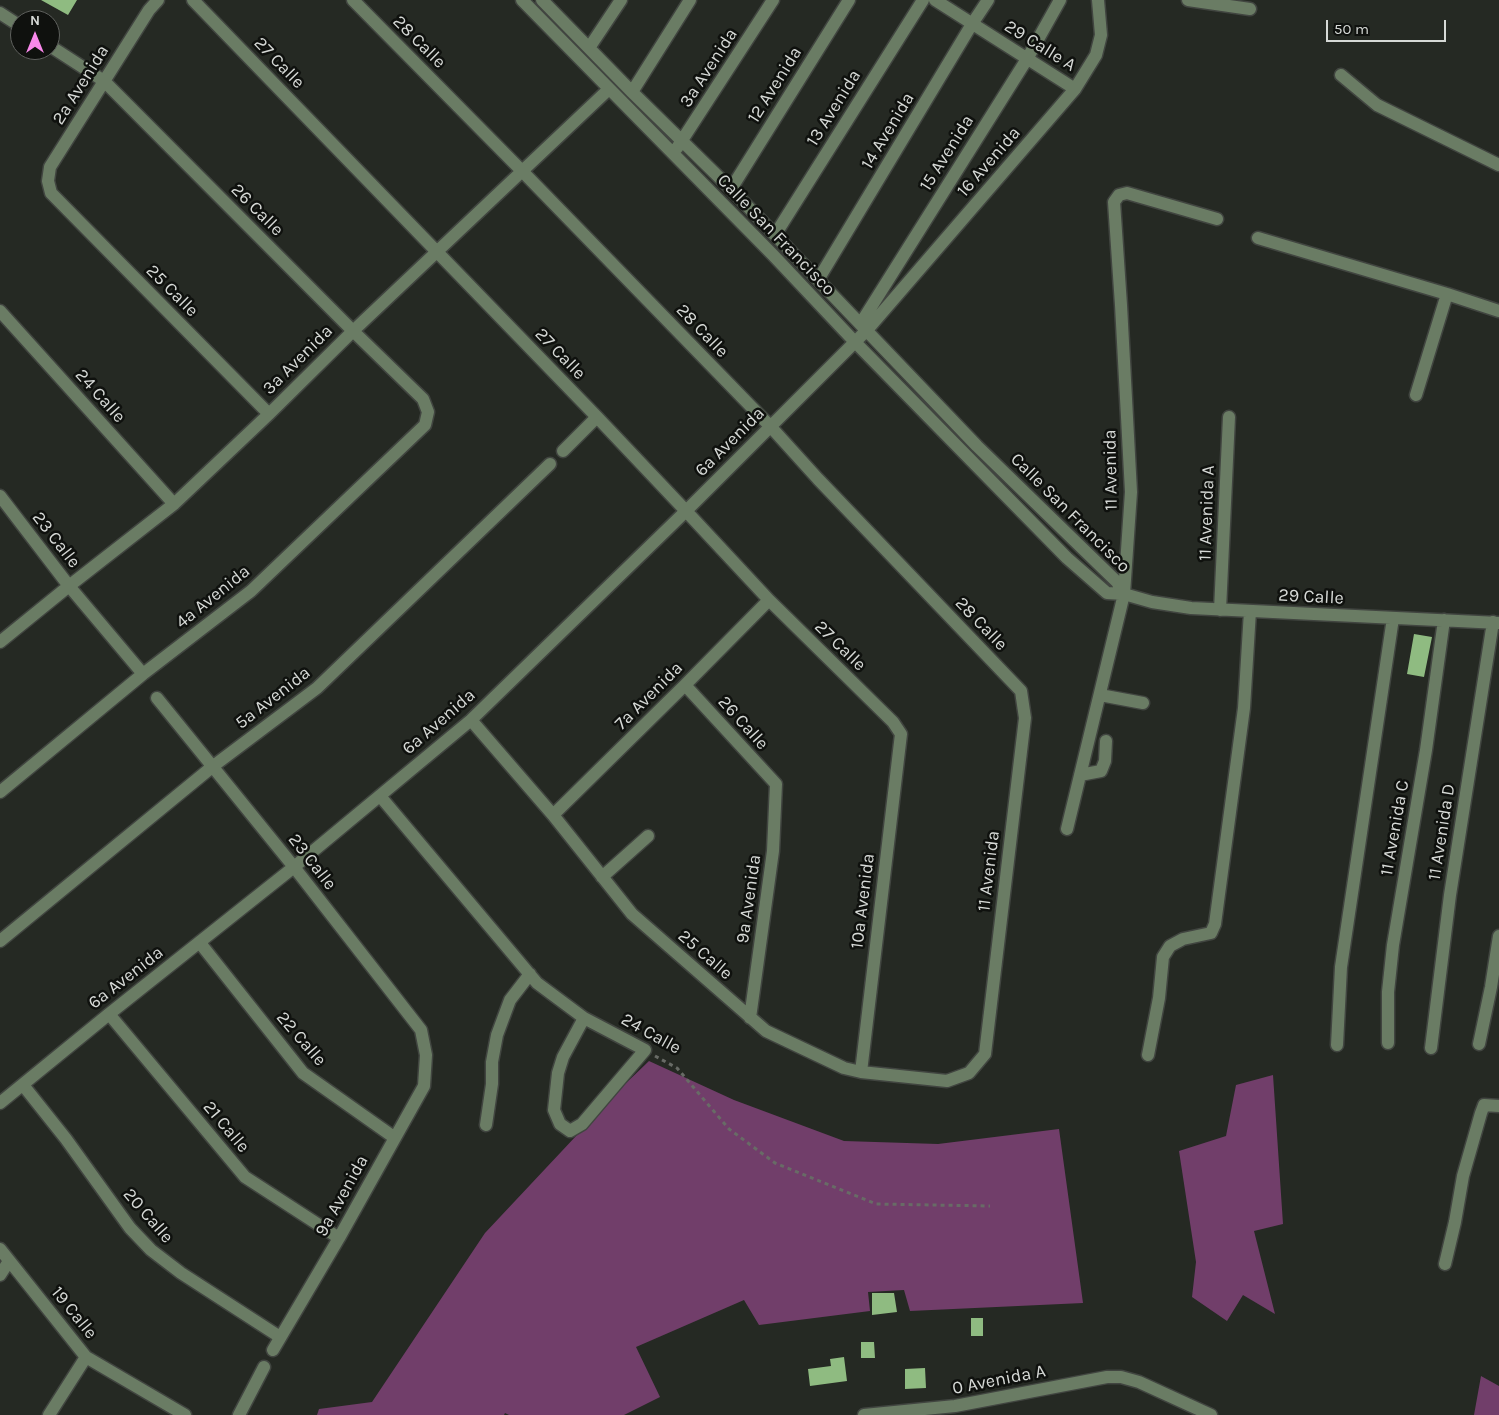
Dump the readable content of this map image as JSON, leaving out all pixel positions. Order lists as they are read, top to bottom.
{
  "streets": {
    "street": [
      "28 Calle",
      "29 Calle A",
      "27 Calle",
      "3a Avenida",
      "2a Avenida",
      "12 Avenida",
      "13 Avenida",
      "14 Avenida",
      "15 Avenida",
      "16 Avenida",
      "26 Calle",
      "Calle San Francisco",
      "25 Calle",
      "24 Calle",
      "6a Avenida",
      "11 Avenida",
      "11 Avenida A",
      "23 Calle",
      "4a Avenida",
      "29 Calle",
      "7a Avenida",
      "5a Avenida",
      "11 Avenida C",
      "11 Avenida D",
      "9a Avenida",
      "10a Avenida",
      "22 Calle",
      "21 Calle",
      "20 Calle",
      "19 Calle",
      "0 Avenida A"
    ]
  },
  "crossings": [
    ["28 Calle", "3a Avenida"],
    ["28 Calle", "6a Avenida"],
    ["28 Calle", "11 Avenida"],
    ["29 Calle A", "14 Avenida"],
    ["29 Calle A", "15 Avenida"],
    ["29 Calle A", "16 Avenida"],
    ["27 Calle", "3a Avenida"],
    ["27 Calle", "6a Avenida"],
    ["27 Calle", "7a Avenida"],
    ["27 Calle", "10a Avenida"],
    ["3a Avenida", "26 Calle"],
    ["3a Avenida", "Calle San Francisco"],
    ["3a Avenida", "25 Calle"],
    ["3a Avenida", "24 Calle"],
    ["3a Avenida", "23 Calle"],
    ["2a Avenida", "26 Calle"],
    ["2a Avenida", "25 Calle"],
    ["12 Avenida", "Calle San Francisco"],
    ["13 Avenida", "Calle San Francisco"],
    ["14 Avenida", "Calle San Francisco"],
    ["15 Avenida", "16 Avenida"],
    ["15 Avenida", "Calle San Francisco"],
    ["15 Avenida", "6a Avenida"],
    ["16 Avenida", "Calle San Francisco"],
    ["16 Avenida", "6a Avenida"],
    ["26 Calle", "4a Avenida"],
    ["26 Calle", "7a Avenida"],
    ["26 Calle", "9a Avenida"],
    ["Calle San Francisco", "6a Avenida"],
    ["Calle San Francisco", "11 Avenida"],
    ["Calle San Francisco", "29 Calle"],
    ["25 Calle", "6a Avenida"],
    ["25 Calle", "11 Avenida"],
    ["25 Calle", "7a Avenida"],
    ["25 Calle", "9a Avenida"],
    ["25 Calle", "10a Avenida"],
    ["24 Calle", "6a Avenida"],
    ["6a Avenida", "23 Calle"],
    ["6a Avenida", "22 Calle"],
    ["6a Avenida", "21 Calle"],
    ["6a Avenida", "20 Calle"],
    ["11 Avenida", "29 Calle"],
    ["11 Avenida A", "29 Calle"],
    ["23 Calle", "4a Avenida"],
    ["23 Calle", "5a Avenida"],
    ["23 Calle", "9a Avenida"],
    ["29 Calle", "11 Avenida C"],
    ["29 Calle", "11 Avenida D"],
    ["9a Avenida", "22 Calle"],
    ["9a Avenida", "21 Calle"],
    ["9a Avenida", "20 Calle"]
  ],
  "scale_bar": "50 m",
  "north": "top"
}
